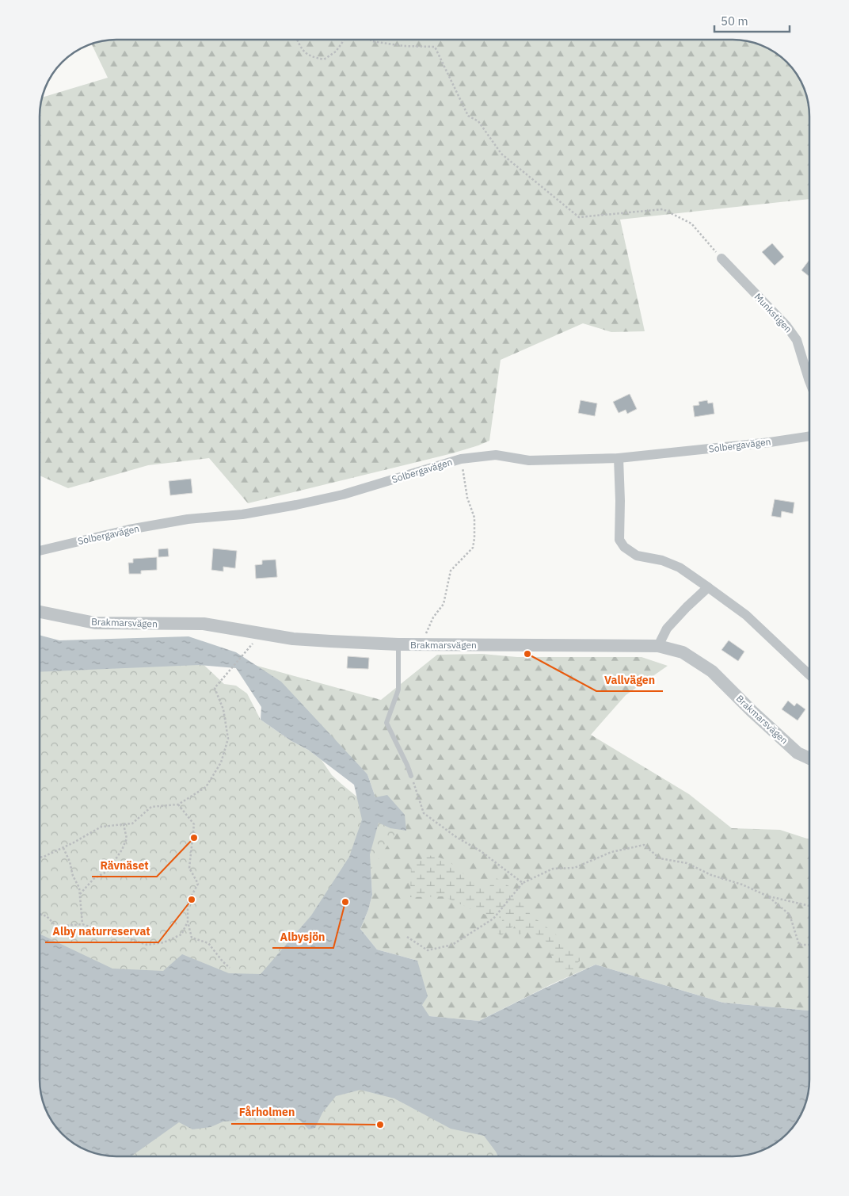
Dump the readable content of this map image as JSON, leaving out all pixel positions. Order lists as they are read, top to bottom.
{
  "streets": {
    "street": ["Munkstigen", "Solbergavägen", "Brakmarsvägen"]
  },
  "places": [
    "Vallvägen",
    "Rävnäset",
    "Alby naturreservat",
    "Albysjön",
    "Fårholmen"
  ],
  "scale_bar": "50 m"
}
